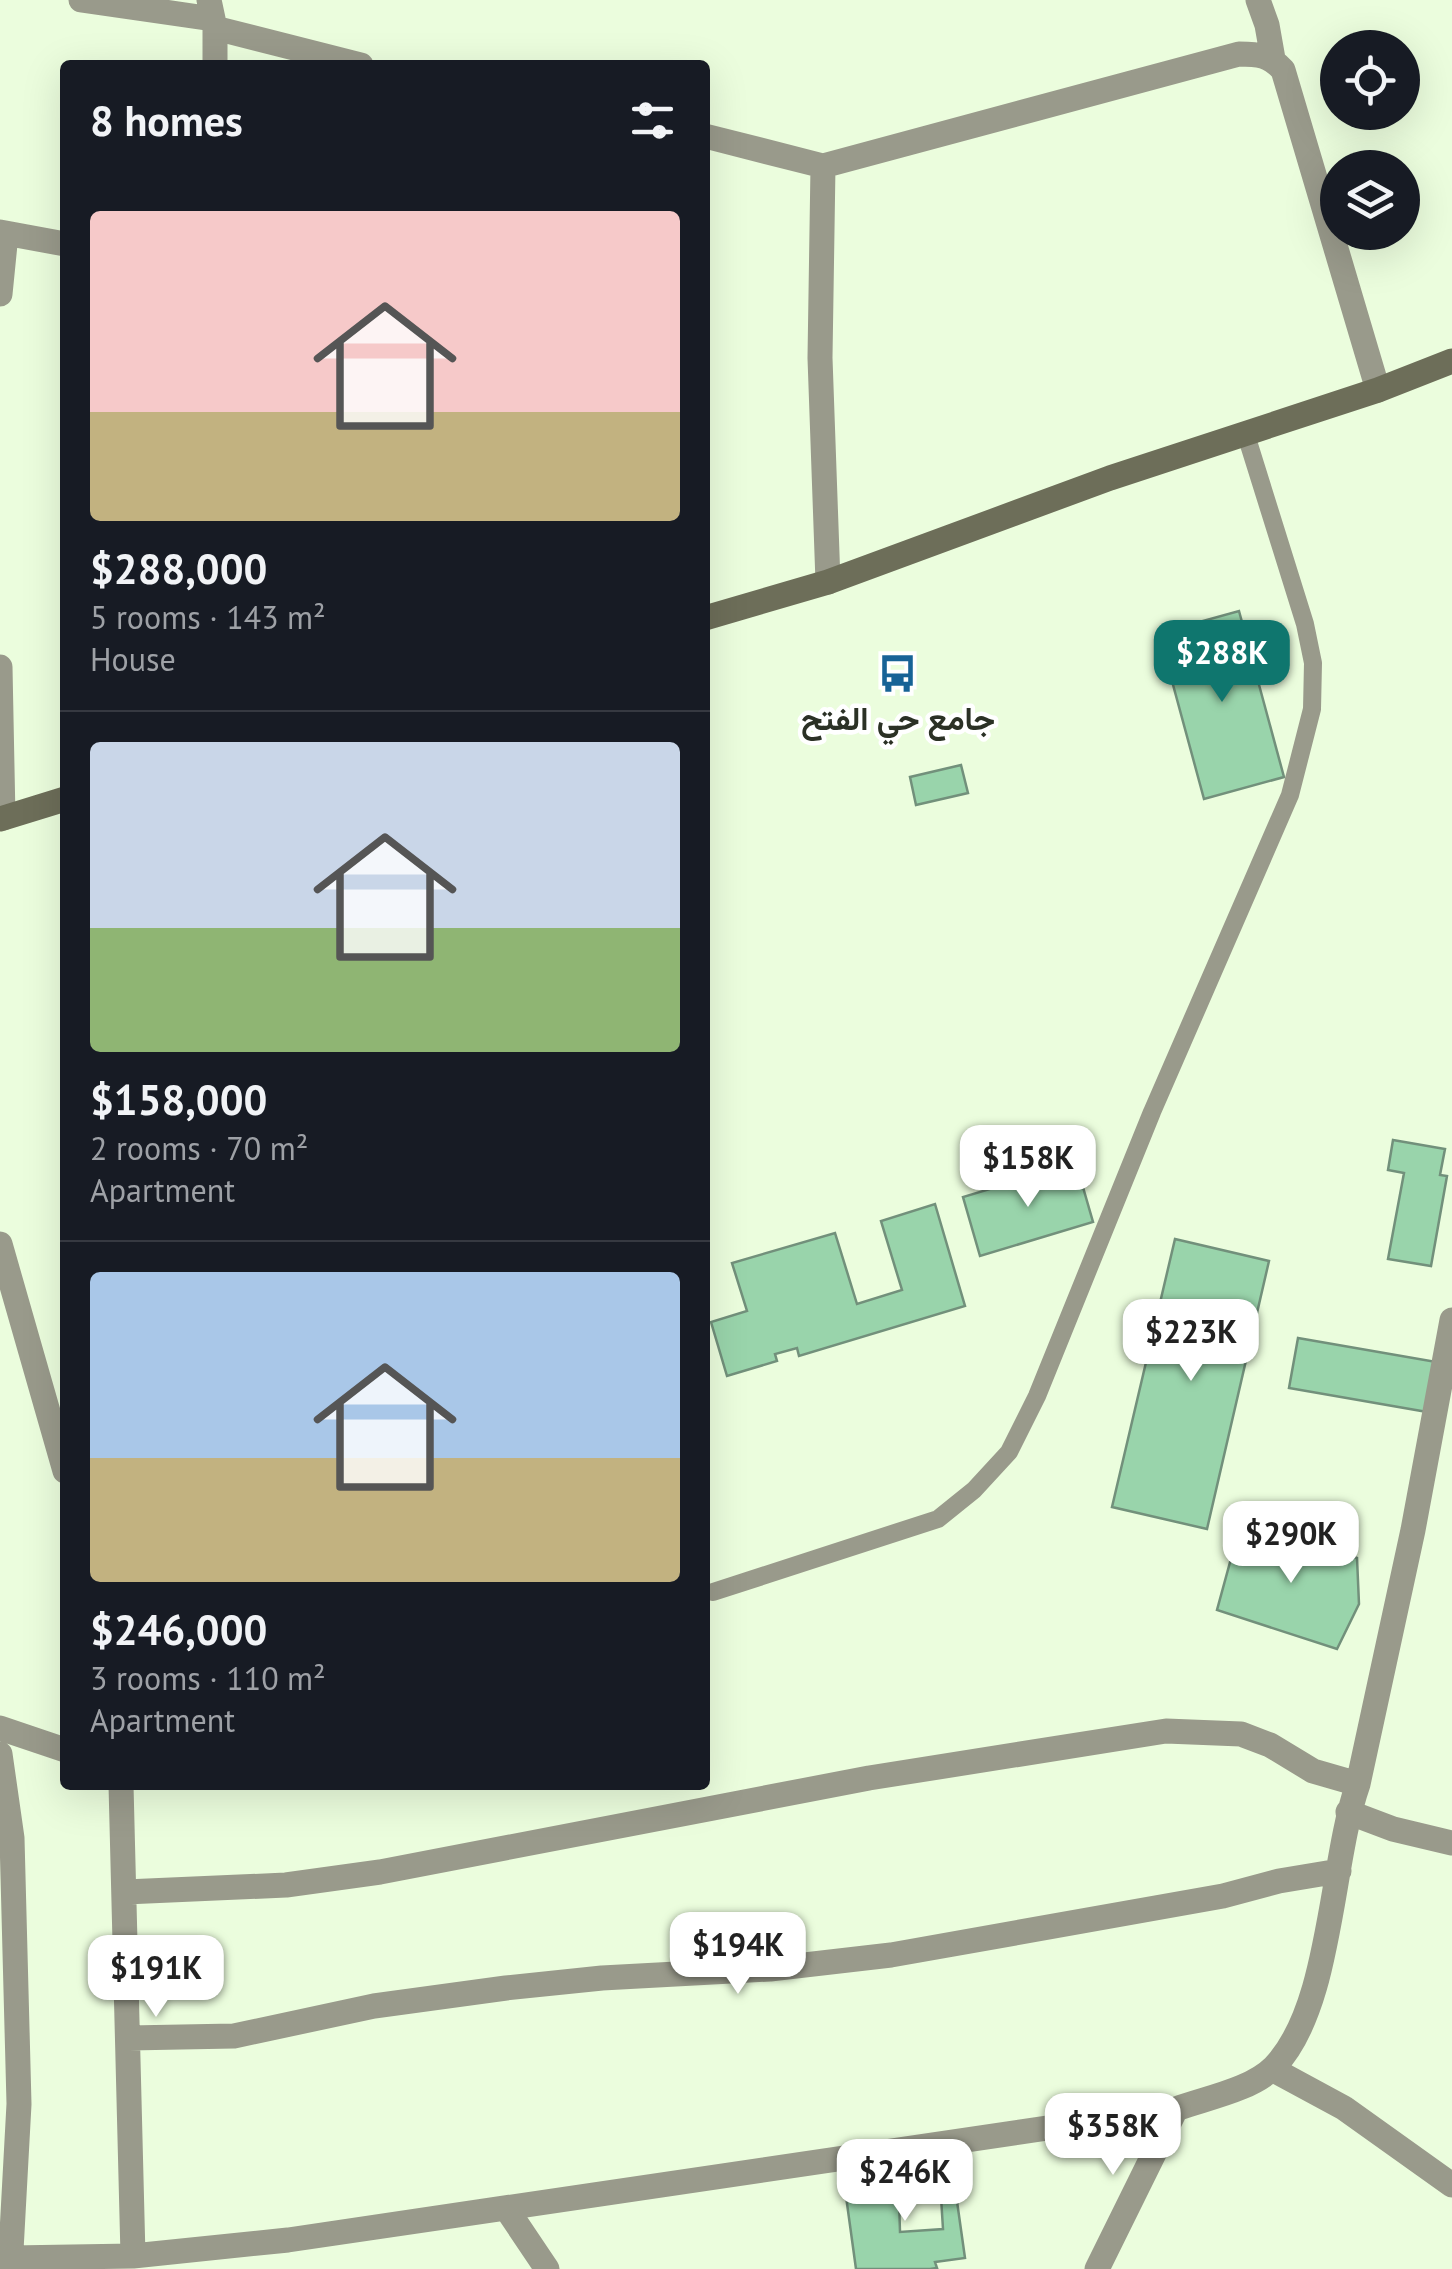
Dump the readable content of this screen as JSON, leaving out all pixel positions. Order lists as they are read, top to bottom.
{
  "places": {
    "bus stop": ["جامع حي الفتح"]
  },
  "page": {
    "heading": "8 homes",
    "list": [
      {
        "name": "$288,000",
        "note": "5 rooms · 143 m² · House"
      },
      {
        "name": "$158,000",
        "note": "2 rooms · 70 m² · Apartment"
      },
      {
        "name": "$246,000",
        "note": "3 rooms · 110 m² · Apartment"
      }
    ],
    "price": [
      "$288K",
      "$158K",
      "$223K",
      "$290K",
      "$194K",
      "$191K",
      "$358K",
      "$246K"
    ]
  }
}
